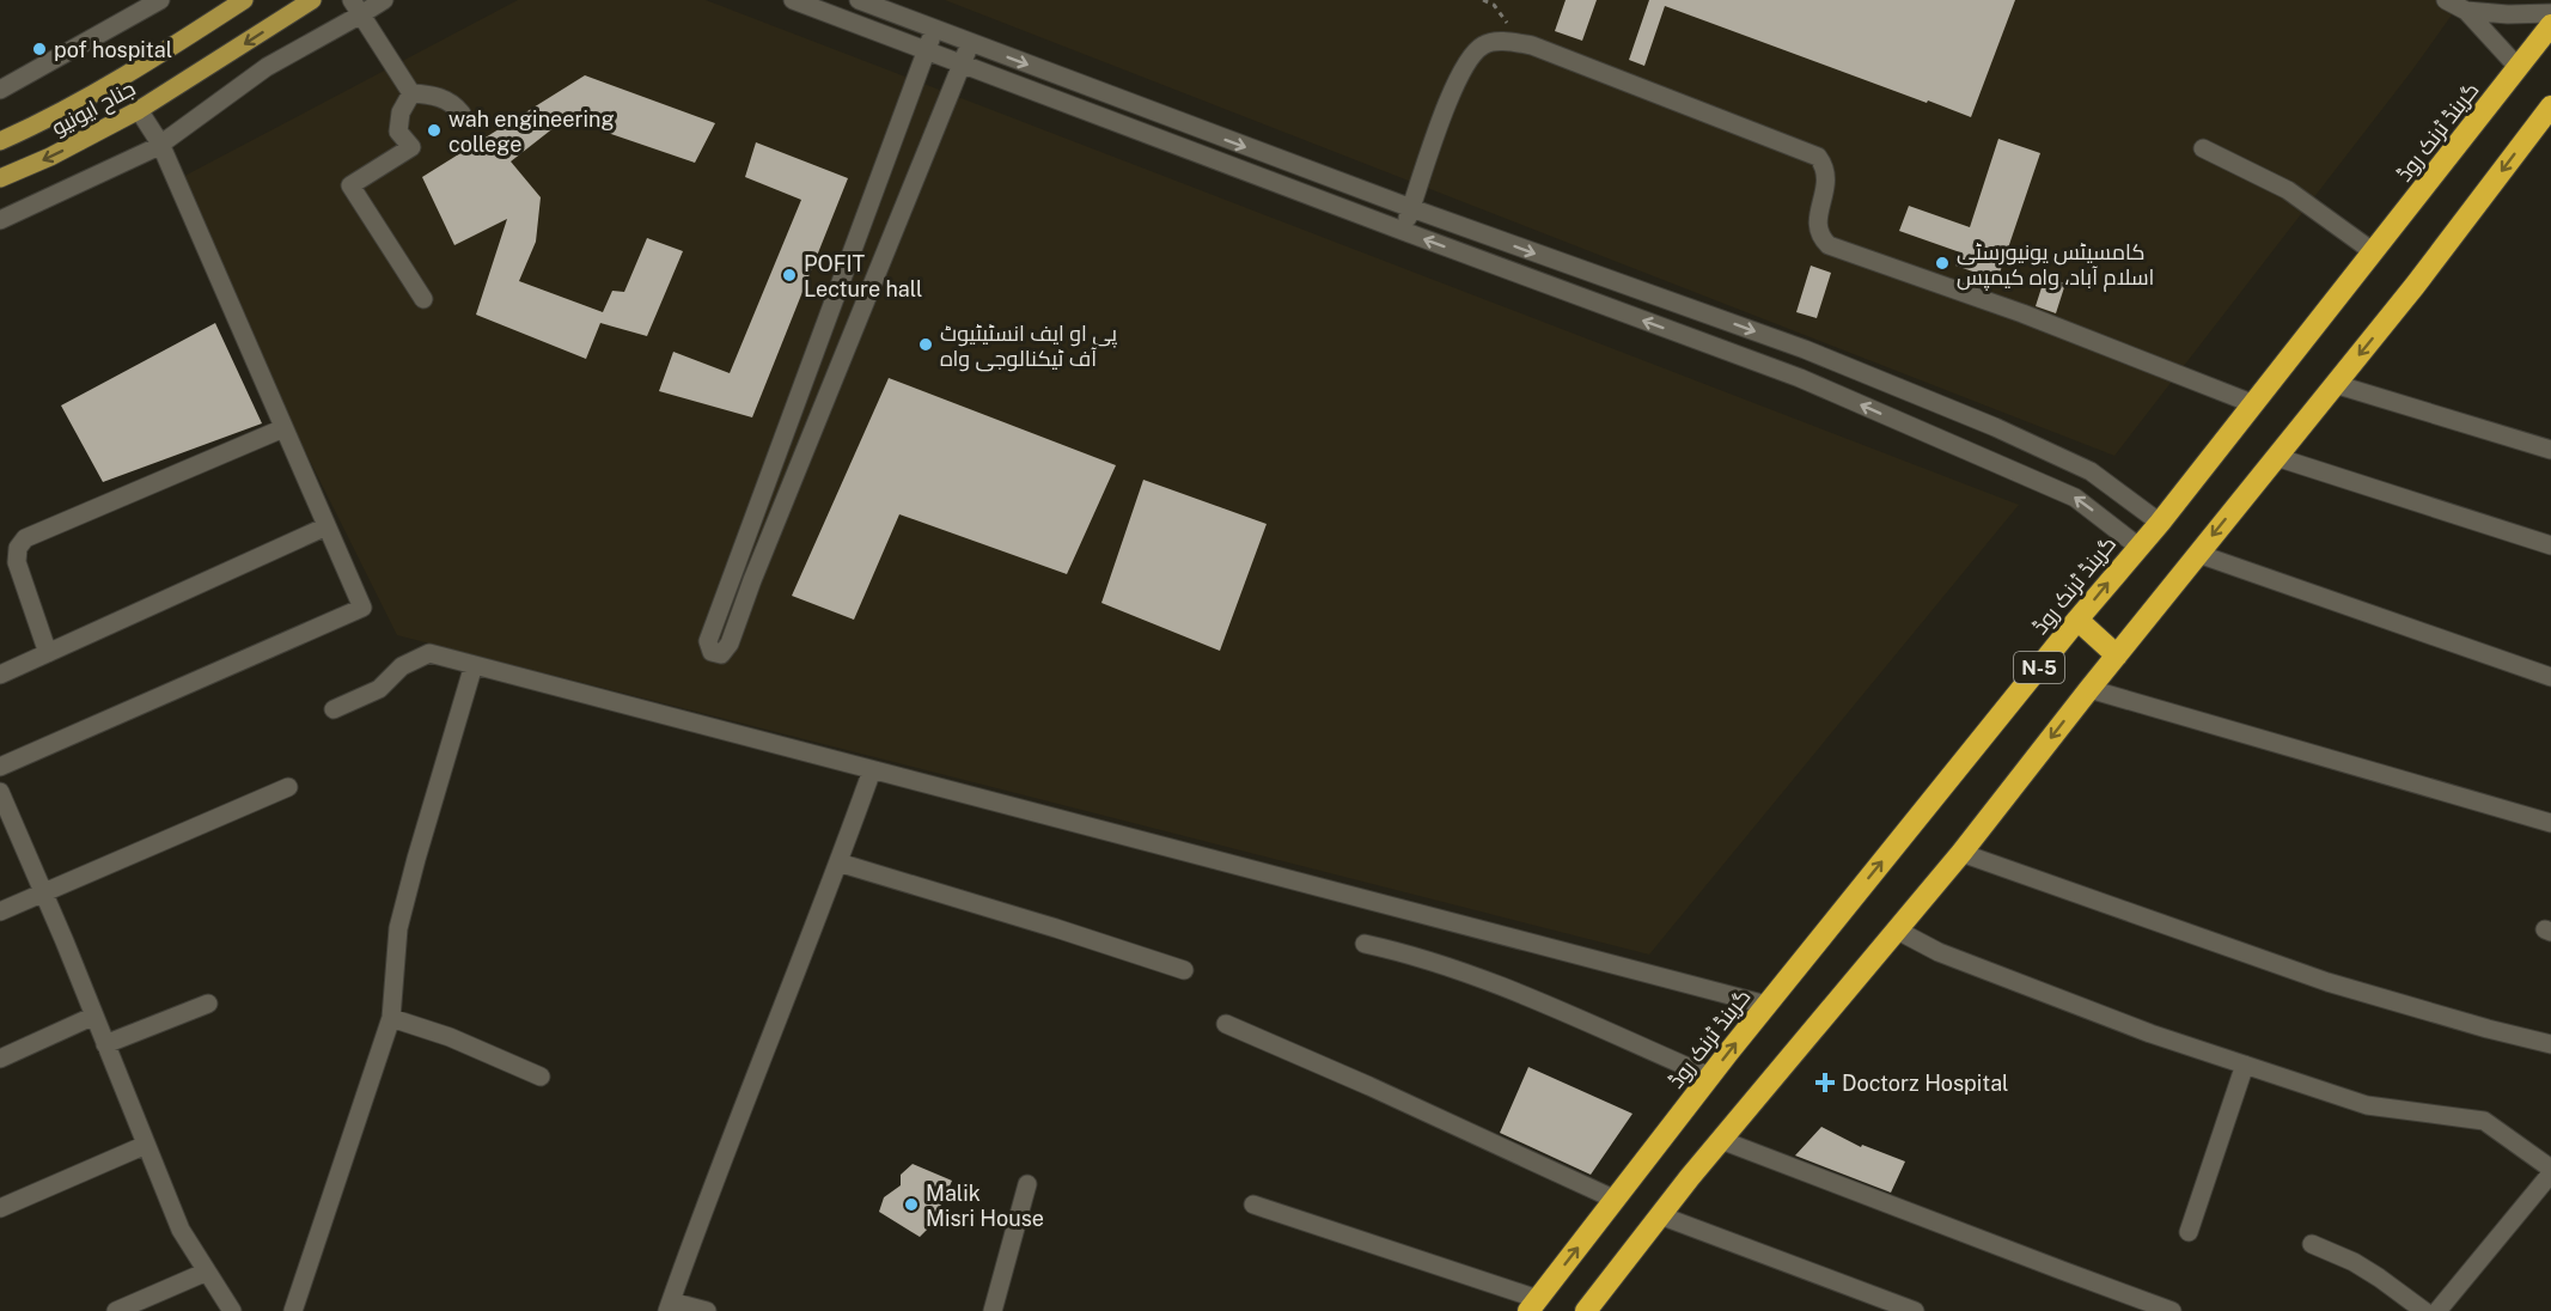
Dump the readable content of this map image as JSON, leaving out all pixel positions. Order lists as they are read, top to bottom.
{
  "streets": {
    "highway": ["گرینڈ ٹرنک روڈ", "N-5"],
    "main road": ["جناح ایونیو"]
  },
  "places": {
    "other": [
      "pof hospital",
      "wah engineering college",
      "کامسیٹس یونیورسٹی اسلام آباد، واہ کیمپس",
      "POFIT Lecture hall",
      "پی او ایف انسٹیٹیوٹ آف ٹیکنالوجی واہ",
      "Malik Misri House"
    ],
    "health": ["Doctorz Hospital"]
  }
}
